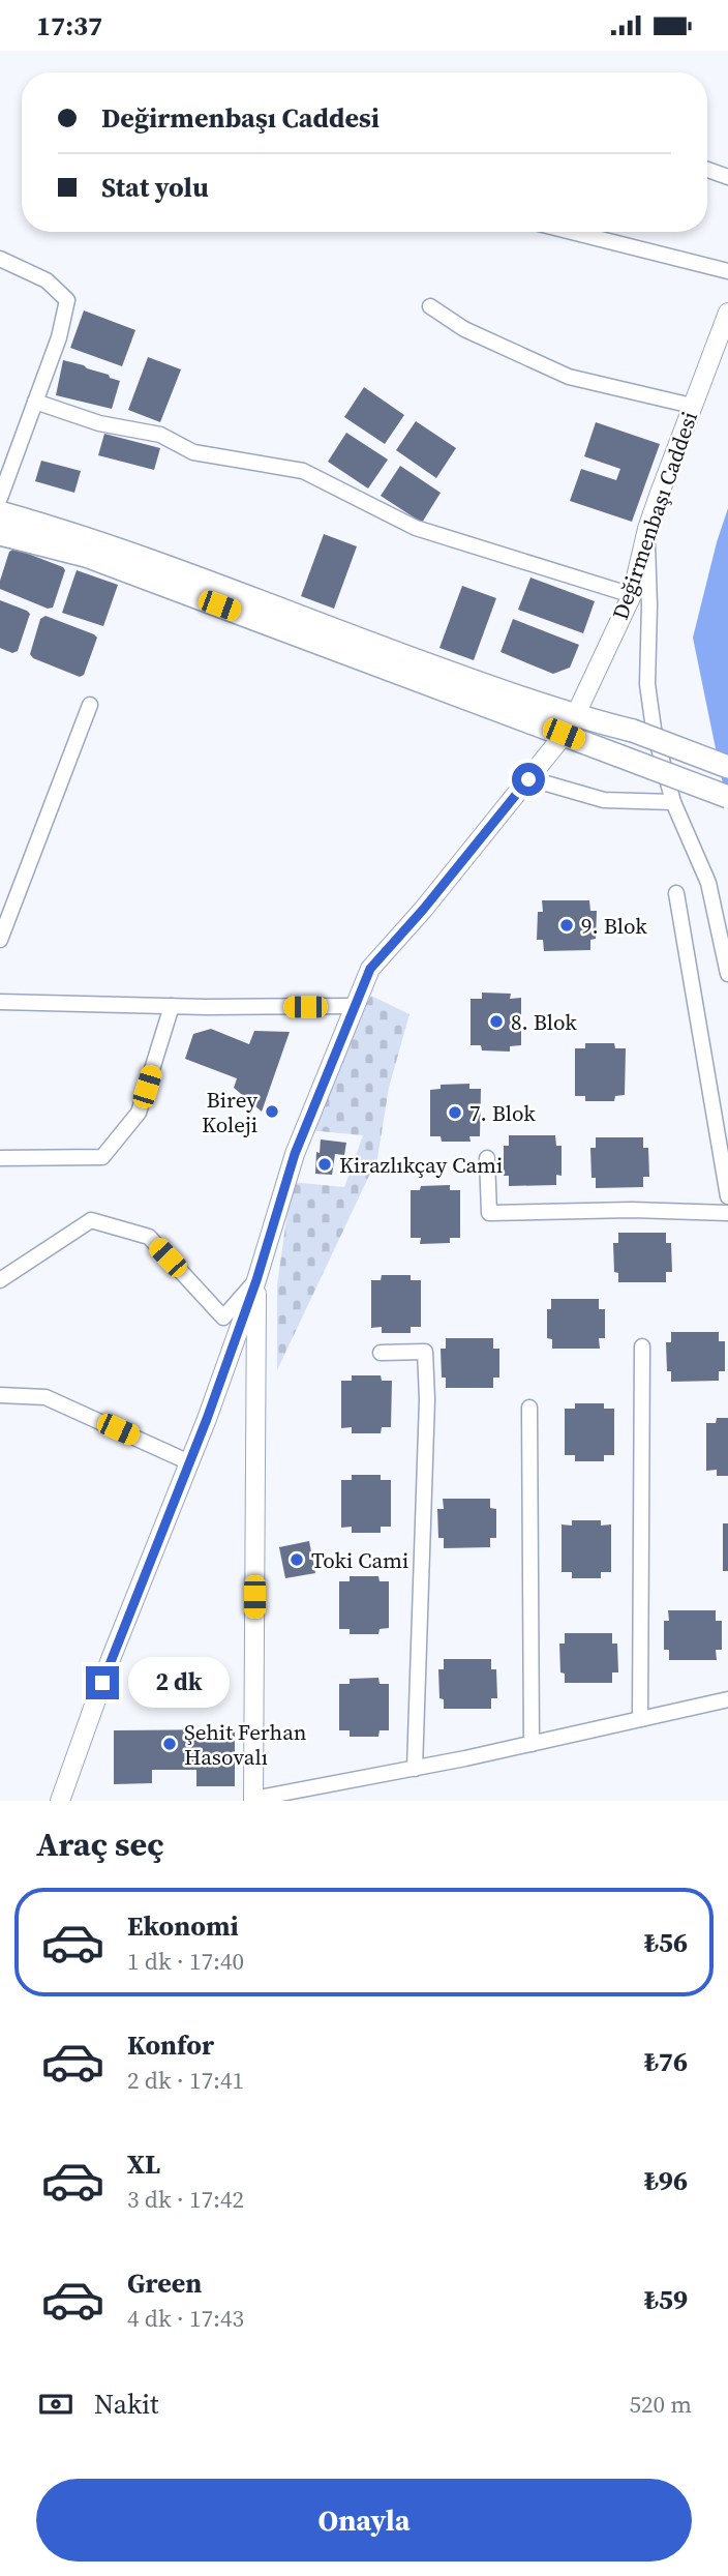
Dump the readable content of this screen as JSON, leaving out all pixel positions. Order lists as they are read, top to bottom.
{
  "streets": {
    "street": ["Değirmenbaşı Caddesi"]
  },
  "places": [
    "9. Blok",
    "8. Blok",
    "Birey Koleji",
    "7. Blok",
    "Kirazlıkçay Cami",
    "Toki Cami",
    "Şehit Ferhan Hasovalı"
  ],
  "page": {
    "status": "17:37",
    "banner": ["Değirmenbaşı Caddesi", "Stat yolu"],
    "bubble": "2 dk",
    "heading": "Araç seç",
    "list": [
      {
        "name": "Ekonomi",
        "note": "1 dk · 17:40",
        "value": "₺56"
      },
      {
        "name": "Konfor",
        "note": "2 dk · 17:41",
        "value": "₺76"
      },
      {
        "name": "XL",
        "note": "3 dk · 17:42",
        "value": "₺96"
      },
      {
        "name": "Green",
        "note": "4 dk · 17:43",
        "value": "₺59"
      }
    ],
    "pay": ["Nakit", "520 m"],
    "buttons": "Onayla"
  }
}
